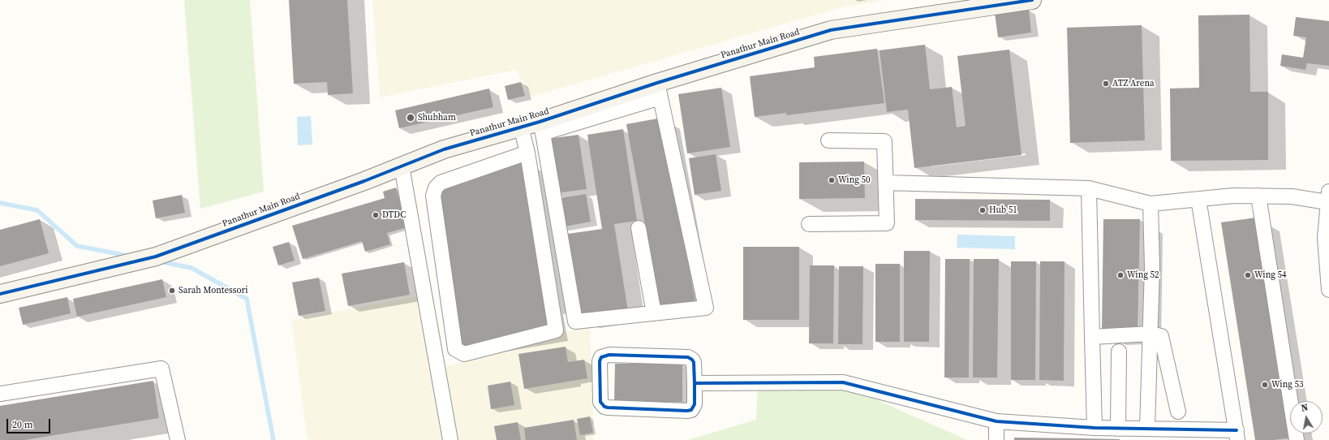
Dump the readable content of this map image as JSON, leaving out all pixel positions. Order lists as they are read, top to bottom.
{
  "streets": {
    "street": ["Panathur Main Road"]
  },
  "places": [
    "ATZ Arena",
    "Shubham",
    "Wing 50",
    "Hub 51",
    "DTDC",
    "Wing 52",
    "Wing 54",
    "Sarah Montessori",
    "Wing 53"
  ],
  "scale_bar": "20 m",
  "north": "top"
}
